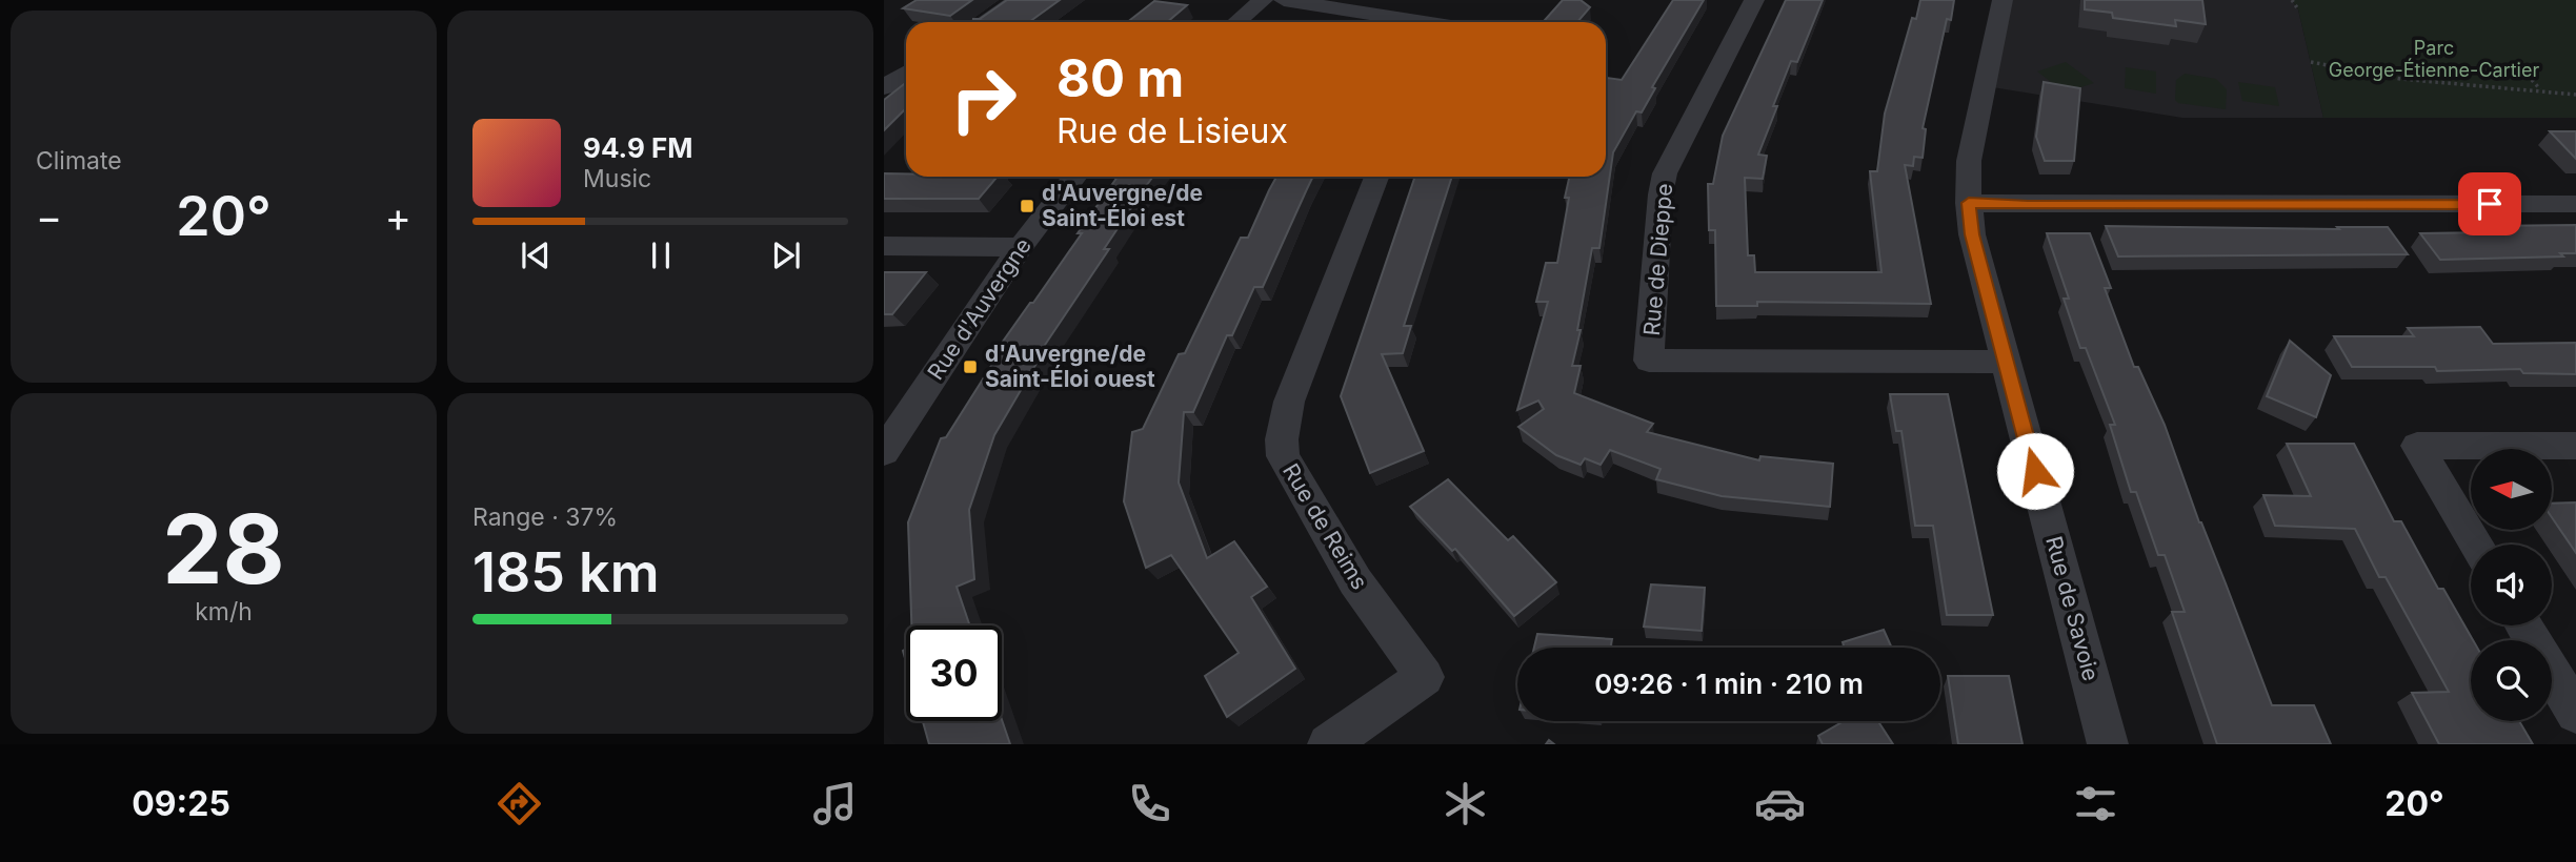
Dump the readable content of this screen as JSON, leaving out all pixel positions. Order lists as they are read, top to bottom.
{
  "streets": {
    "street": [
      "Rue de Dieppe",
      "Rue d'Auvergne",
      "Rue de Reims",
      "Rue de Savoie"
    ]
  },
  "crossings": [
    ["Rue de Dieppe", "Rue de Savoie"]
  ],
  "parks": ["Parc George-Étienne-Cartier"],
  "places": {
    "transit": ["d'Auvergne/de Saint-Éloi est", "d'Auvergne/de Saint-Éloi ouest"]
  },
  "north": "left",
  "page": {
    "tile": [
      "Climate",
      ["28", "km/h"],
      ["Range · 37%", "185 km"]
    ],
    "turn": ["80 m", "Rue de Lisieux"],
    "song": ["94.9 FM", "Music"],
    "heat": ["−", "20°", "+"],
    "limit": "30",
    "trip": "09:26 · 1 min · 210 m",
    "tabs": ["09:25", "20°"]
  }
}
